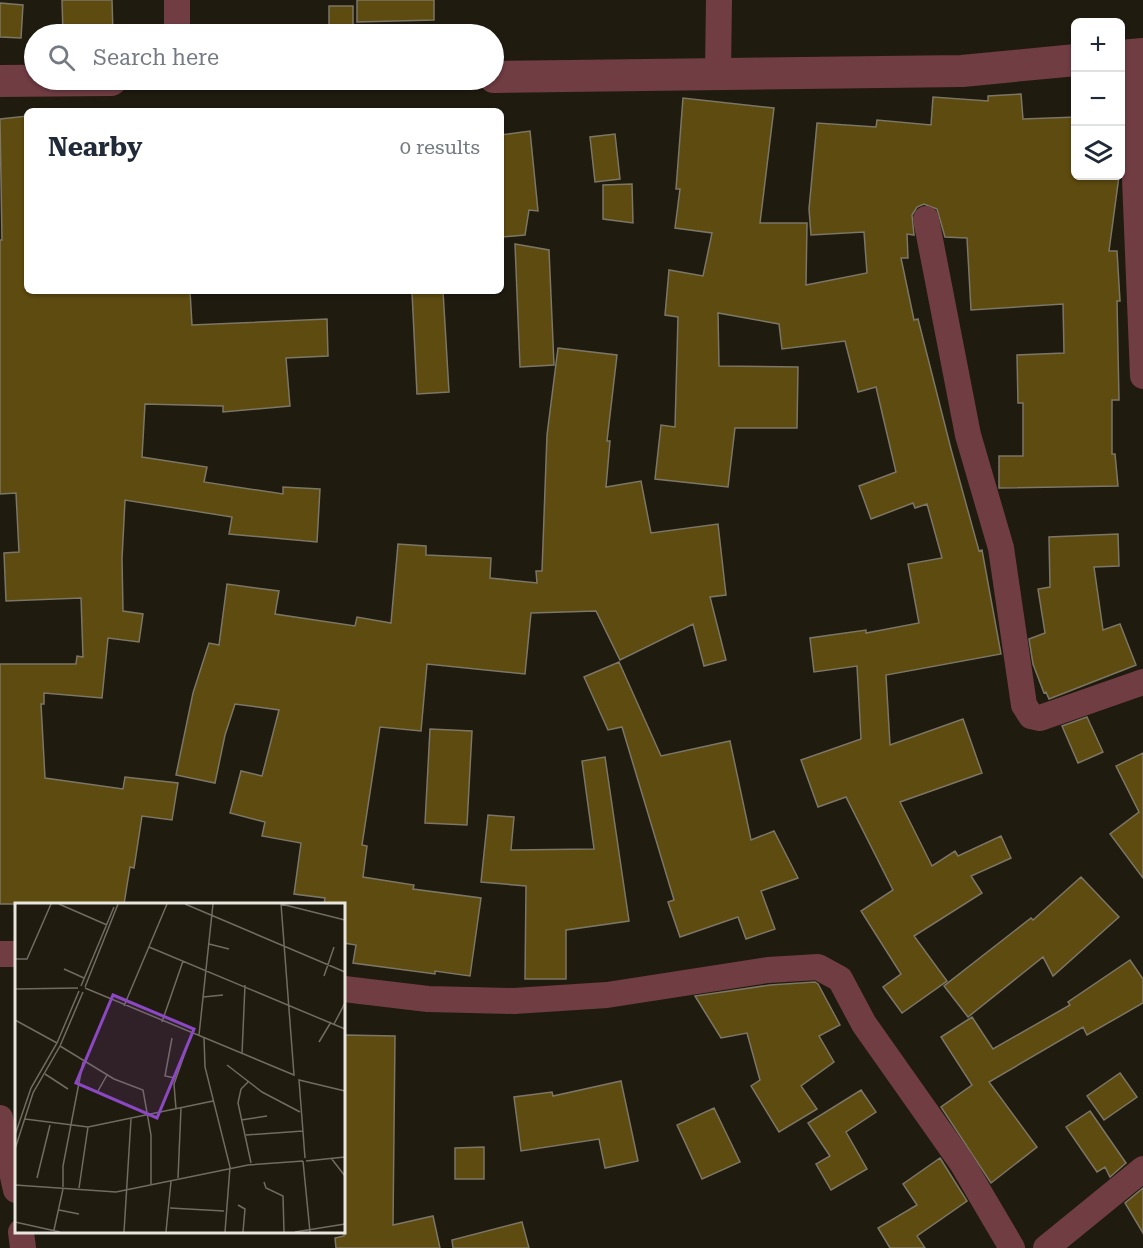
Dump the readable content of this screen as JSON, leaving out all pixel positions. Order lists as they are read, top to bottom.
{
  "page": {
    "map_buttons": ["+", "−"],
    "search": "Search here",
    "heading": ["Nearby", "0 results"]
  }
}
